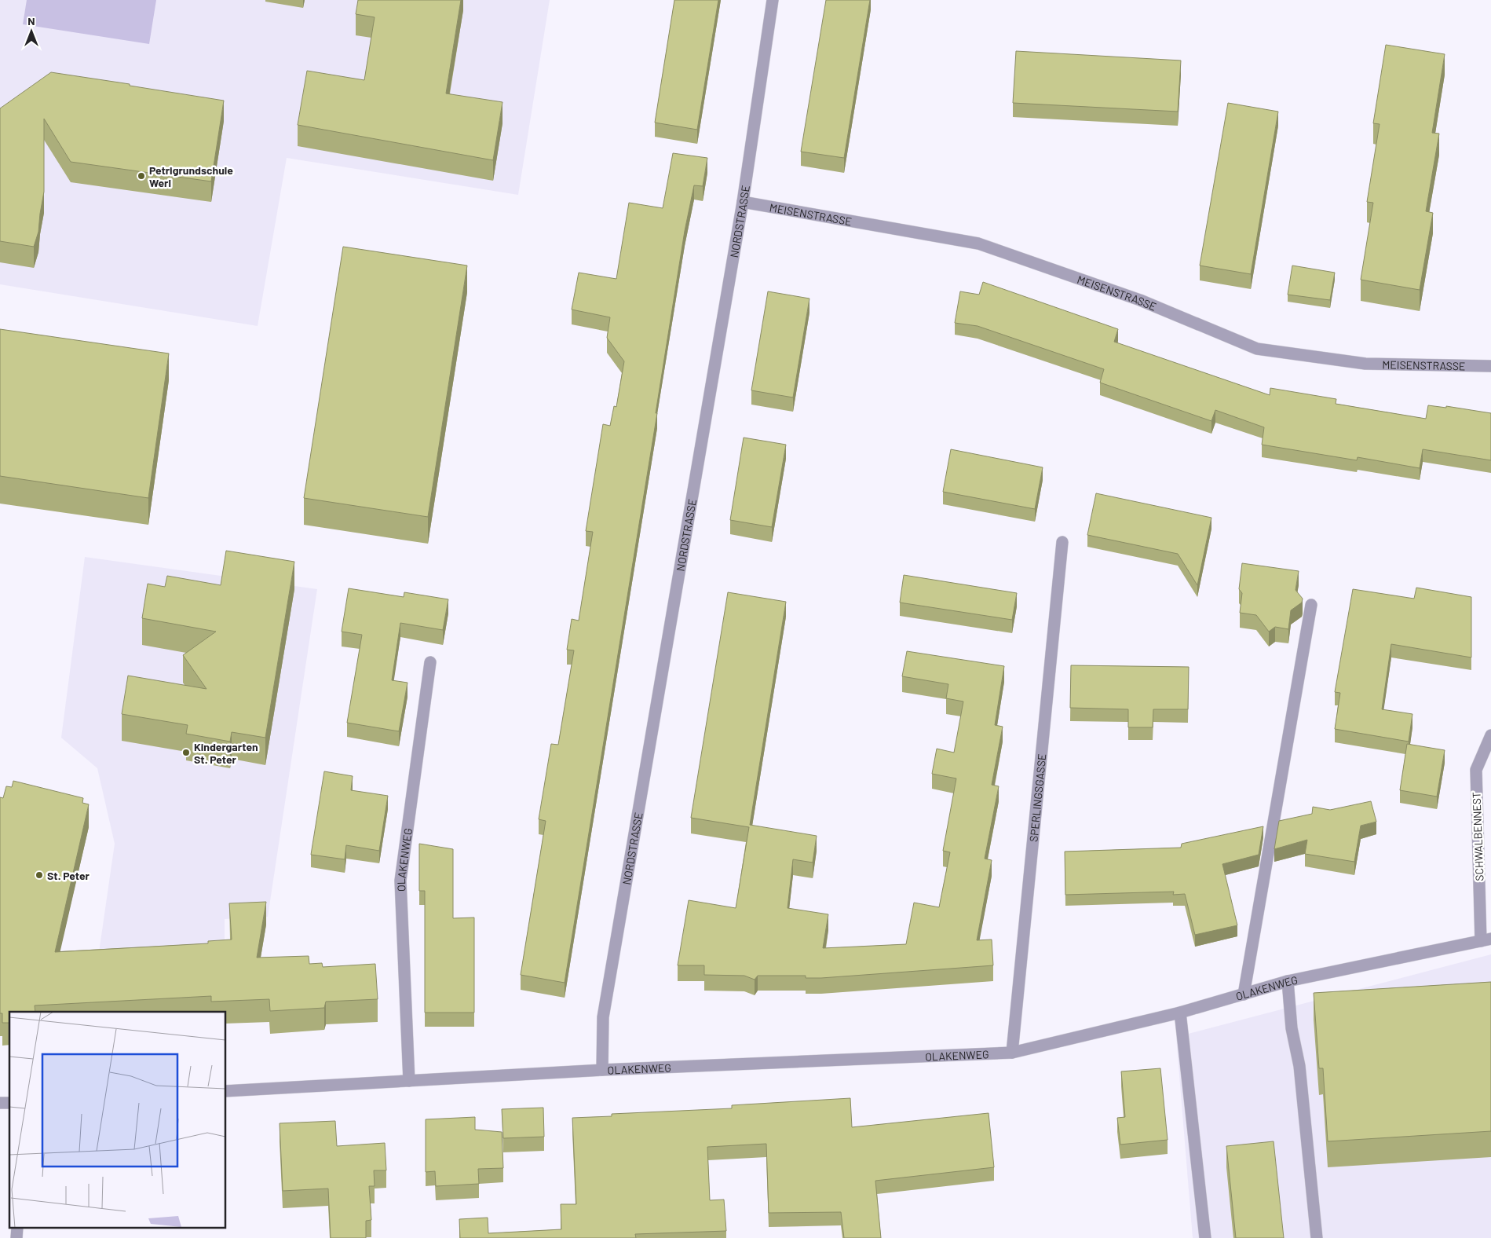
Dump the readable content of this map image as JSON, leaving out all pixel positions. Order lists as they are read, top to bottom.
{
  "streets": {
    "street": [
      "MEISENSTRASSE",
      "NORDSTRASSE",
      "SPERLINGSGASSE",
      "SCHWALBENNEST",
      "OLAKENWEG"
    ]
  },
  "crossings": [
    ["MEISENSTRASSE", "NORDSTRASSE"],
    ["NORDSTRASSE", "OLAKENWEG"],
    ["SPERLINGSGASSE", "OLAKENWEG"],
    ["SCHWALBENNEST", "OLAKENWEG"]
  ],
  "places": ["Petrigrundschule Werl", "Kindergarten St. Peter", "St. Peter"],
  "north": "top"
}
